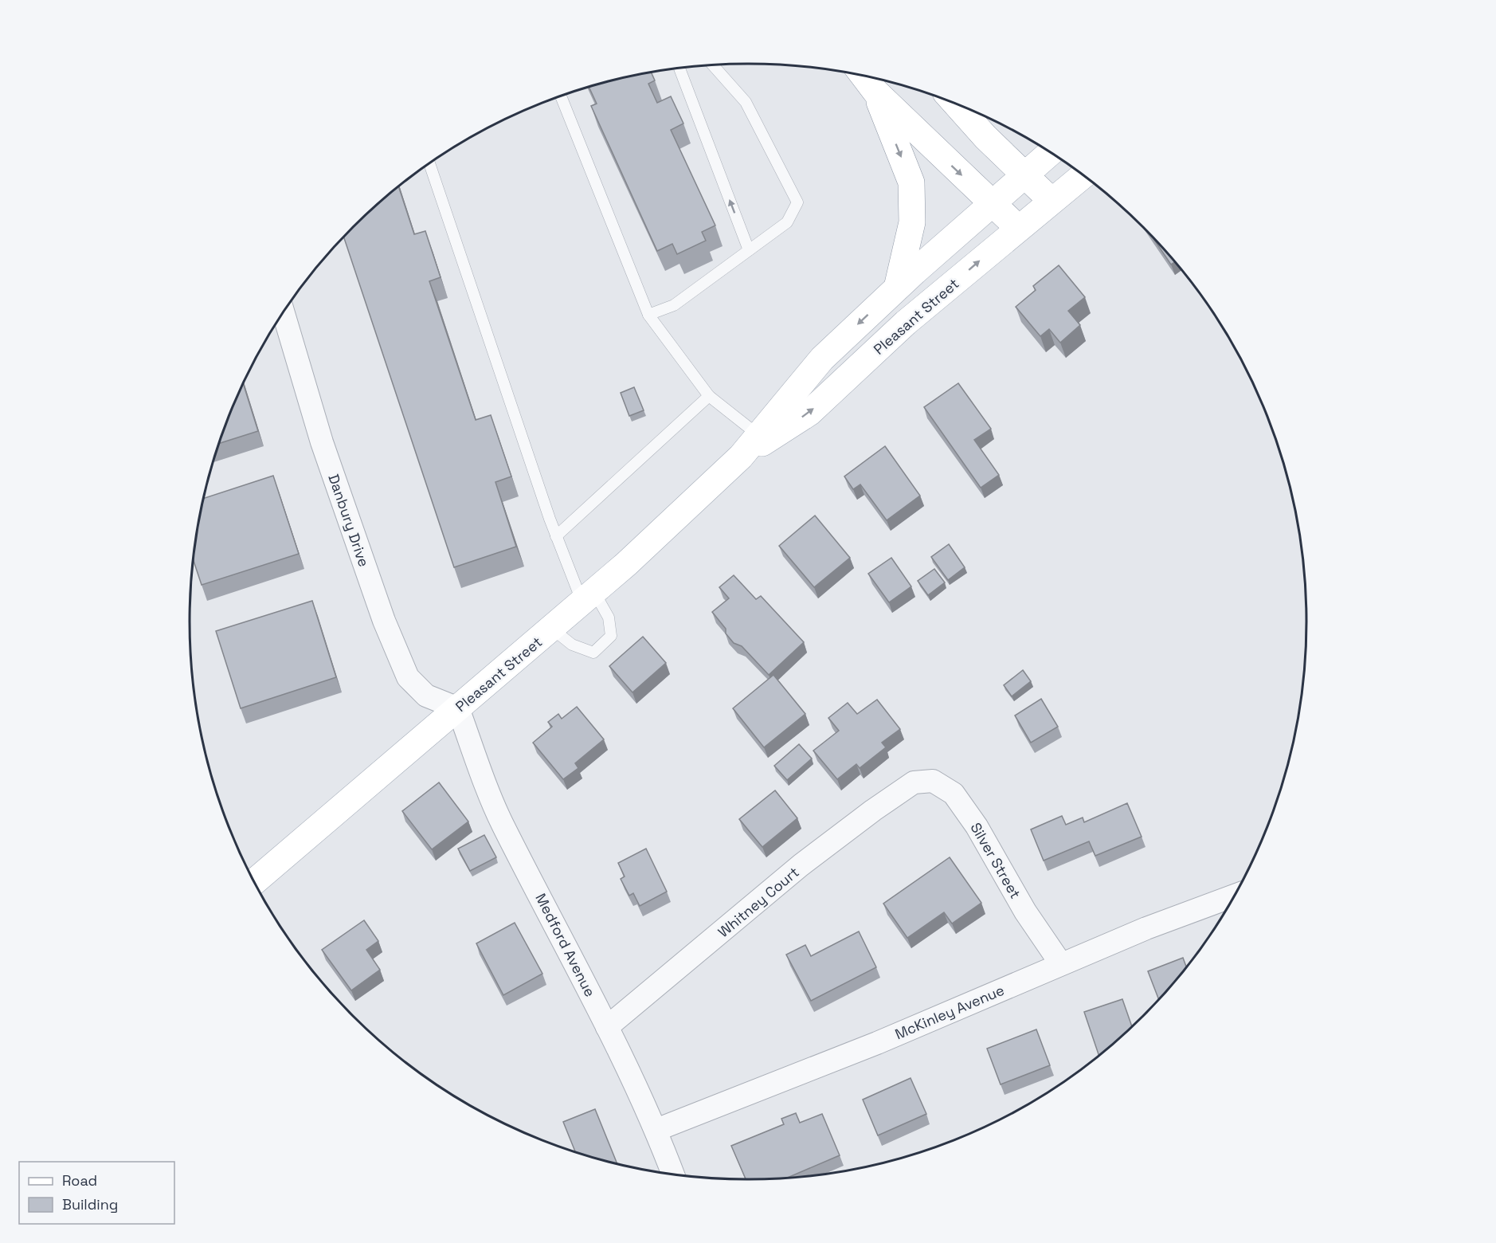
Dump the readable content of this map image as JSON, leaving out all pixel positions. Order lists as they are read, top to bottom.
{
  "streets": {
    "main road": ["Pleasant Street"],
    "street": [
      "Danbury Drive",
      "Silver Street",
      "Whitney Court",
      "Medford Avenue",
      "McKinley Avenue"
    ]
  },
  "crossings": [
    ["Pleasant Street", "Danbury Drive"],
    ["Pleasant Street", "Medford Avenue"],
    ["Danbury Drive", "Medford Avenue"],
    ["Silver Street", "Whitney Court"],
    ["Silver Street", "McKinley Avenue"],
    ["Whitney Court", "Medford Avenue"],
    ["Medford Avenue", "McKinley Avenue"]
  ],
  "legend": ["Road", "Building"]
}
